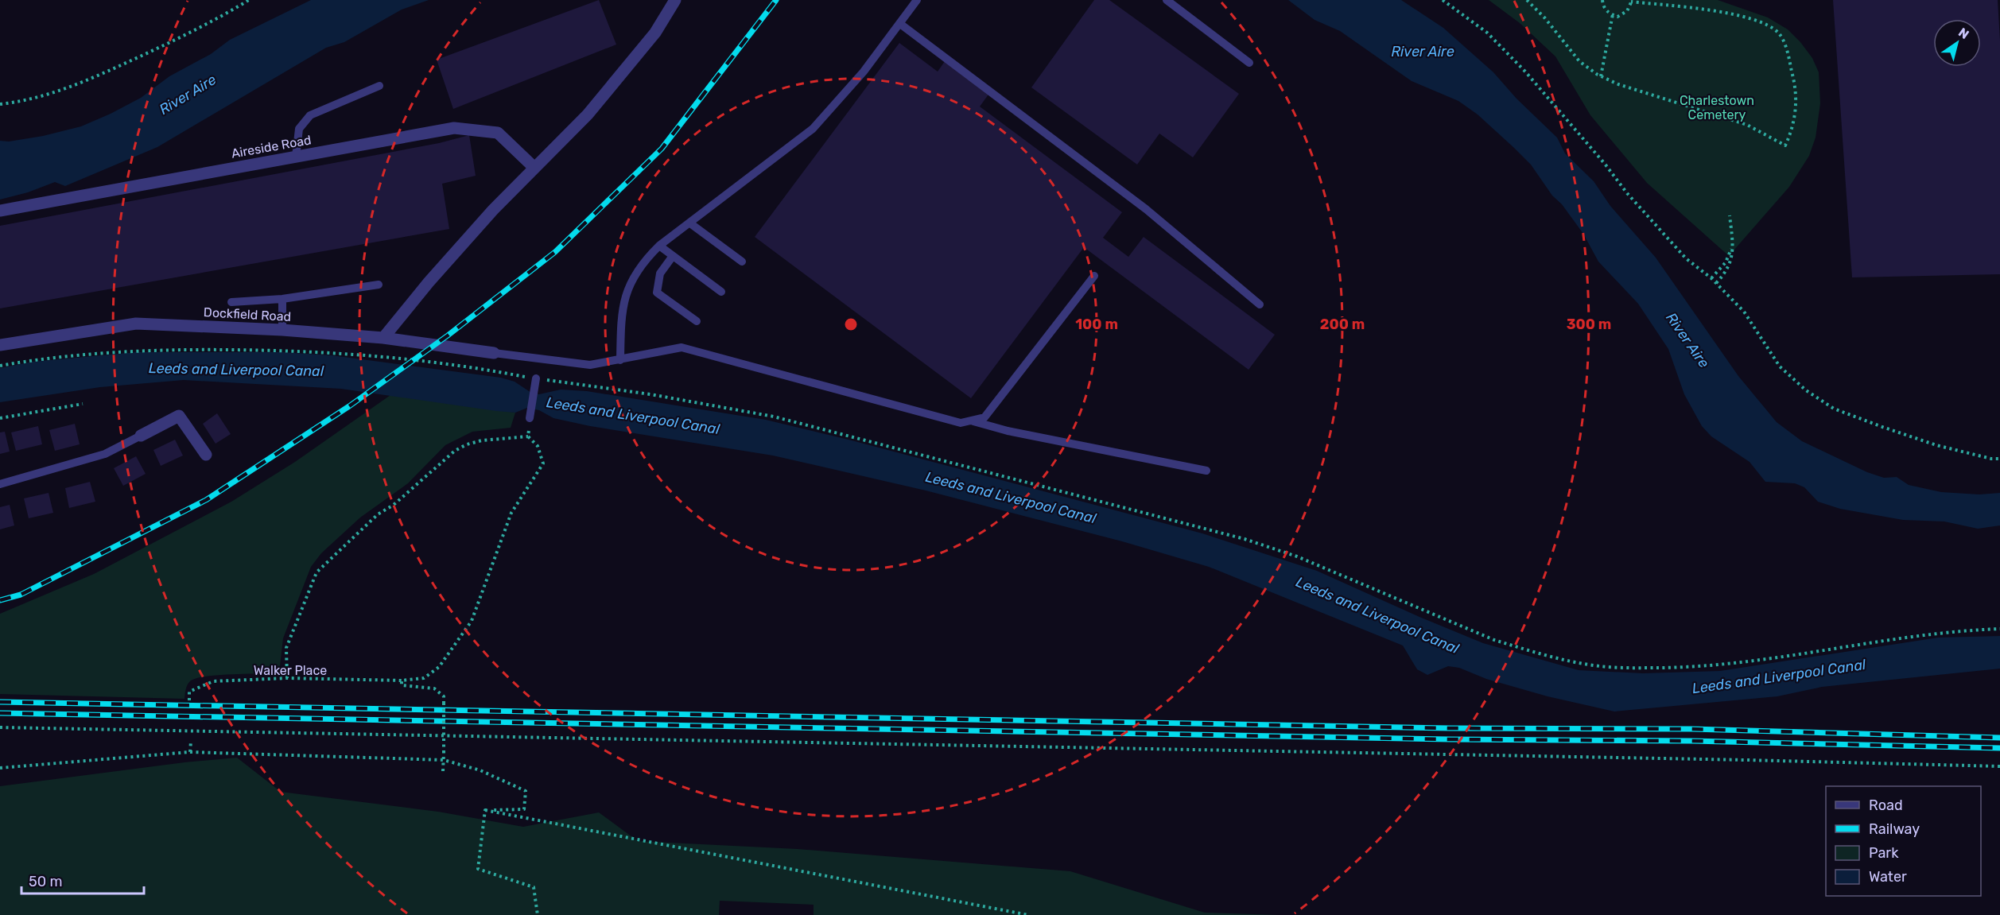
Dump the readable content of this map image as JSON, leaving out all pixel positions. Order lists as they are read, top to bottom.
{
  "streets": {
    "street": ["Aireside Road", "Dockfield Road"],
    "path": ["Walker Place"]
  },
  "water": ["River Aire", "Leeds and Liverpool Canal"],
  "parks": ["Charlestown Cemetery"],
  "legend": [
    "Road",
    "Railway",
    "Park",
    "Water"
  ],
  "scale_bar": "50 m",
  "north": "top right",
  "rings": ["100 m", "200 m", "300 m"]
}
